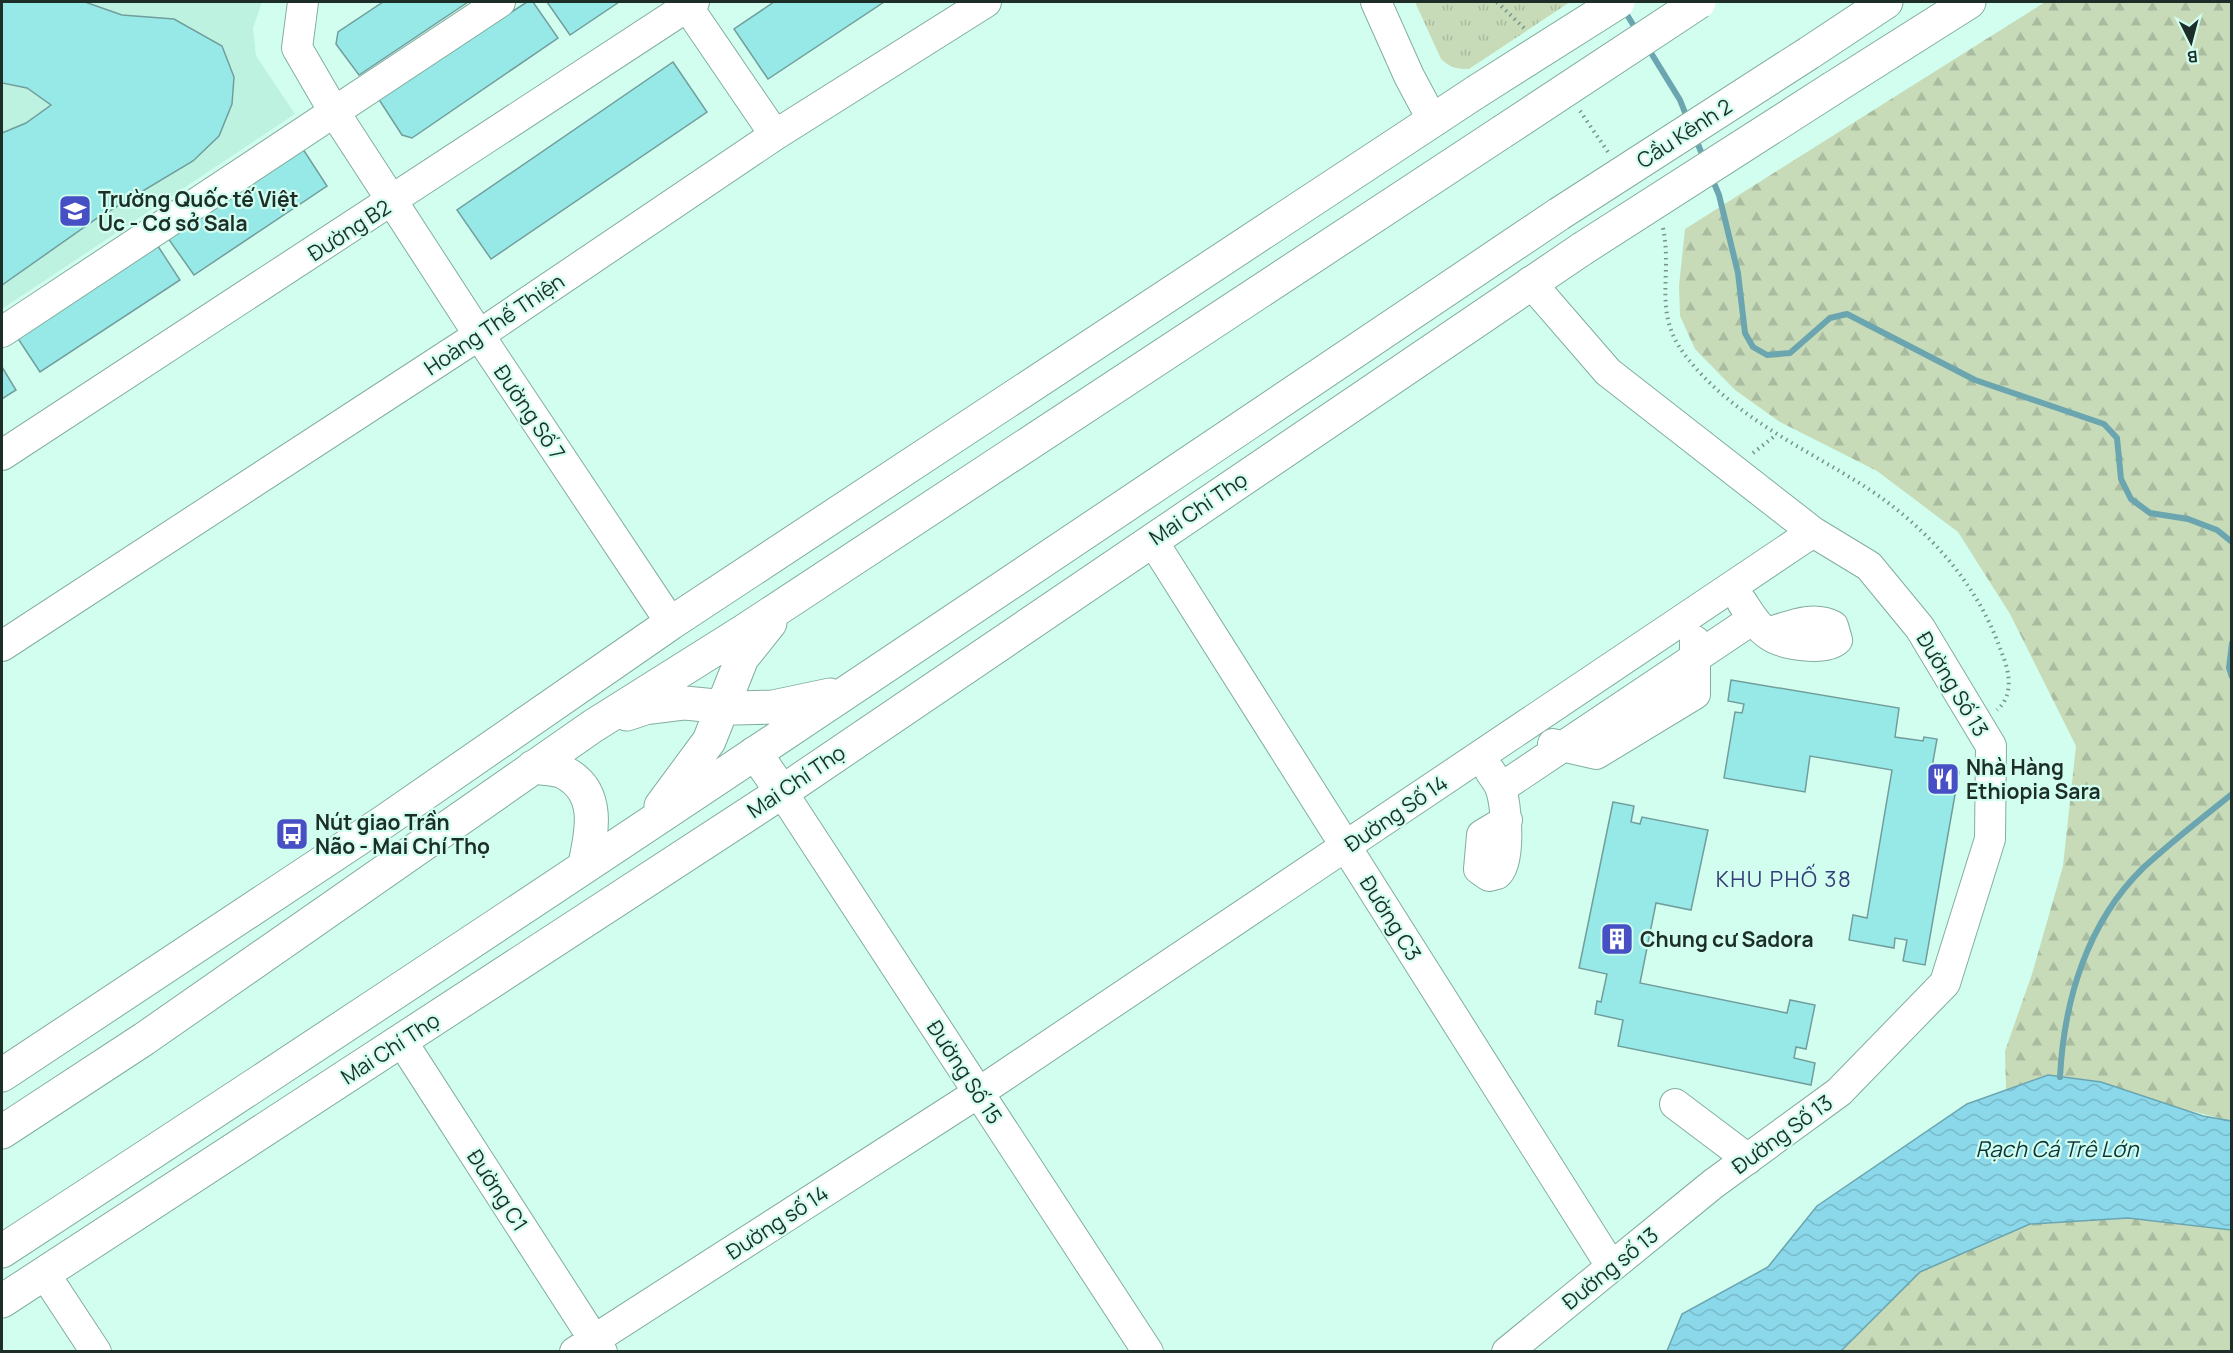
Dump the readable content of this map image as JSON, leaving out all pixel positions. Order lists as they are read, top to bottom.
{
  "streets": {
    "main road": ["Cầu Kênh 2", "Mai Chí Thọ"],
    "street": [
      "Đường B2",
      "Hoàng Thế Thiện",
      "Đường Số 7",
      "Đường Số 13",
      "Đường Số 14",
      "Đường C3",
      "Đường Số 15",
      "Đường C1",
      "Đường số 14",
      "Đường số 13"
    ]
  },
  "crossings": [
    ["Cầu Kênh 2", "Mai Chí Thọ"],
    ["Đường B2", "Đường Số 7"],
    ["Hoàng Thế Thiện", "Đường Số 7"],
    ["Mai Chí Thọ", "Đường Số 13"],
    ["Mai Chí Thọ", "Đường C3"],
    ["Mai Chí Thọ", "Đường Số 15"],
    ["Mai Chí Thọ", "Đường C1"],
    ["Đường Số 13", "Đường Số 14"],
    ["Đường Số 13", "Đường số 13"],
    ["Đường Số 14", "Đường C3"],
    ["Đường Số 14", "Đường Số 15"],
    ["Đường Số 14", "Đường số 14"],
    ["Đường C3", "Đường số 13"],
    ["Đường Số 15", "Đường số 14"],
    ["Đường C1", "Đường số 14"]
  ],
  "districts": ["KHU PHỐ 38"],
  "water": ["Rạch Cá Trê Lớn"],
  "places": {
    "school or university": ["Trường Quốc tế Việt Úc - Cơ sở Sala"],
    "restaurant": ["Nhà Hàng Ethiopia Sara"],
    "bus stop": ["Nút giao Trần Não - Mai Chí Thọ"],
    "building": ["Chung cư Sadora"]
  },
  "north": "bottom"
}
